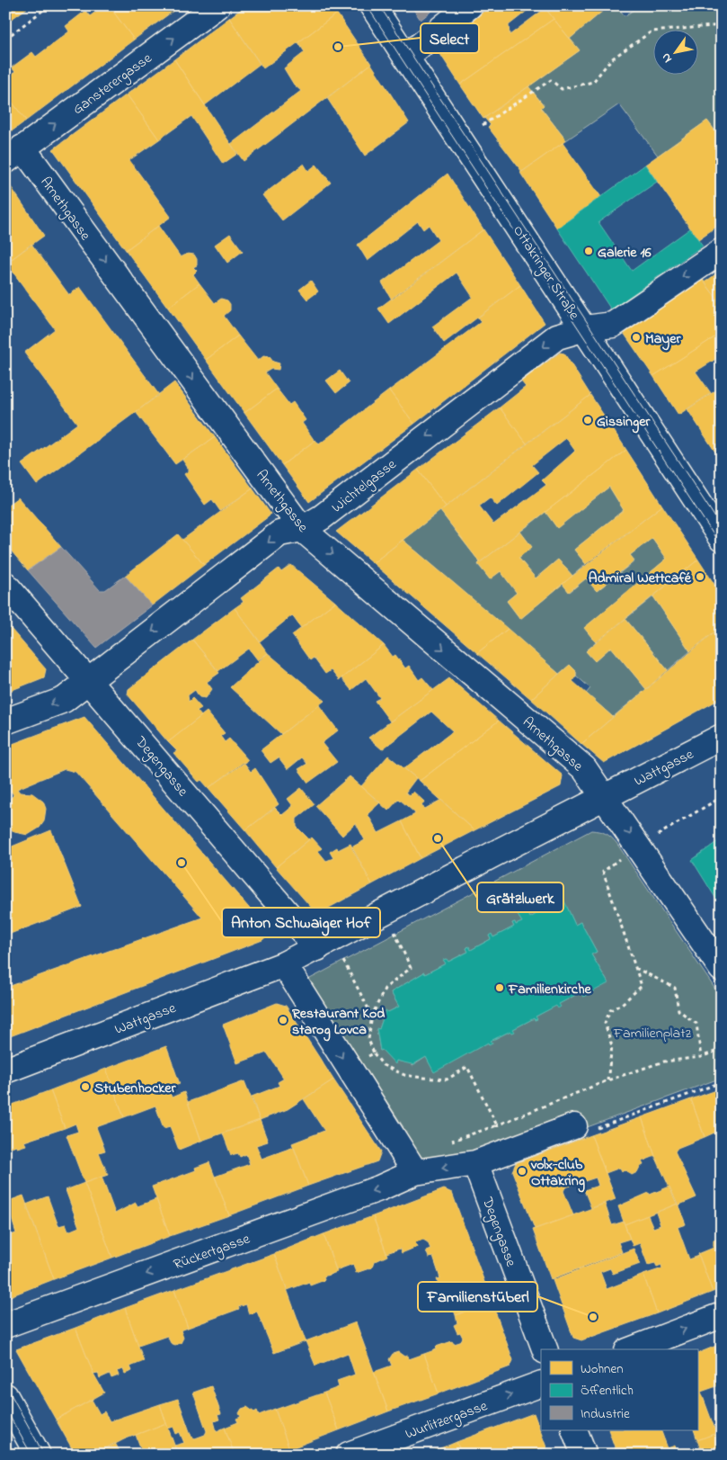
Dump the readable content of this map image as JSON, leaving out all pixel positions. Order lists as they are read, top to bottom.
{
  "streets": {
    "street": [
      "Gansterergasse",
      "Arnethgasse",
      "Ottakringer Straße",
      "Wichtelgasse",
      "Degengasse",
      "Wattgasse",
      "Rückertgasse",
      "Wurlitzergasse"
    ]
  },
  "crossings": [
    ["Gansterergasse", "Arnethgasse"],
    ["Arnethgasse", "Wichtelgasse"],
    ["Arnethgasse", "Wattgasse"],
    ["Ottakringer Straße", "Wichtelgasse"],
    ["Wichtelgasse", "Degengasse"]
  ],
  "one_way": [
    "Gansterergasse",
    "Arnethgasse",
    "Wichtelgasse",
    "Rückertgasse",
    "Wurlitzergasse"
  ],
  "parks": ["Familienplatz"],
  "places": [
    "Select",
    "Galerie 16",
    "Mayer",
    "Gissinger",
    "Admiral Wettcafé",
    "Grätzlwerk",
    "Anton Schwaiger Hof",
    "Familienkirche",
    "Restaurant Kod starog Lovca",
    "Stubenhocker",
    "volx-club Ottakring",
    "Familienstüberl"
  ],
  "legend": ["Wohnen", "Öffentlich", "Industrie"],
  "north": "bottom left"
}
